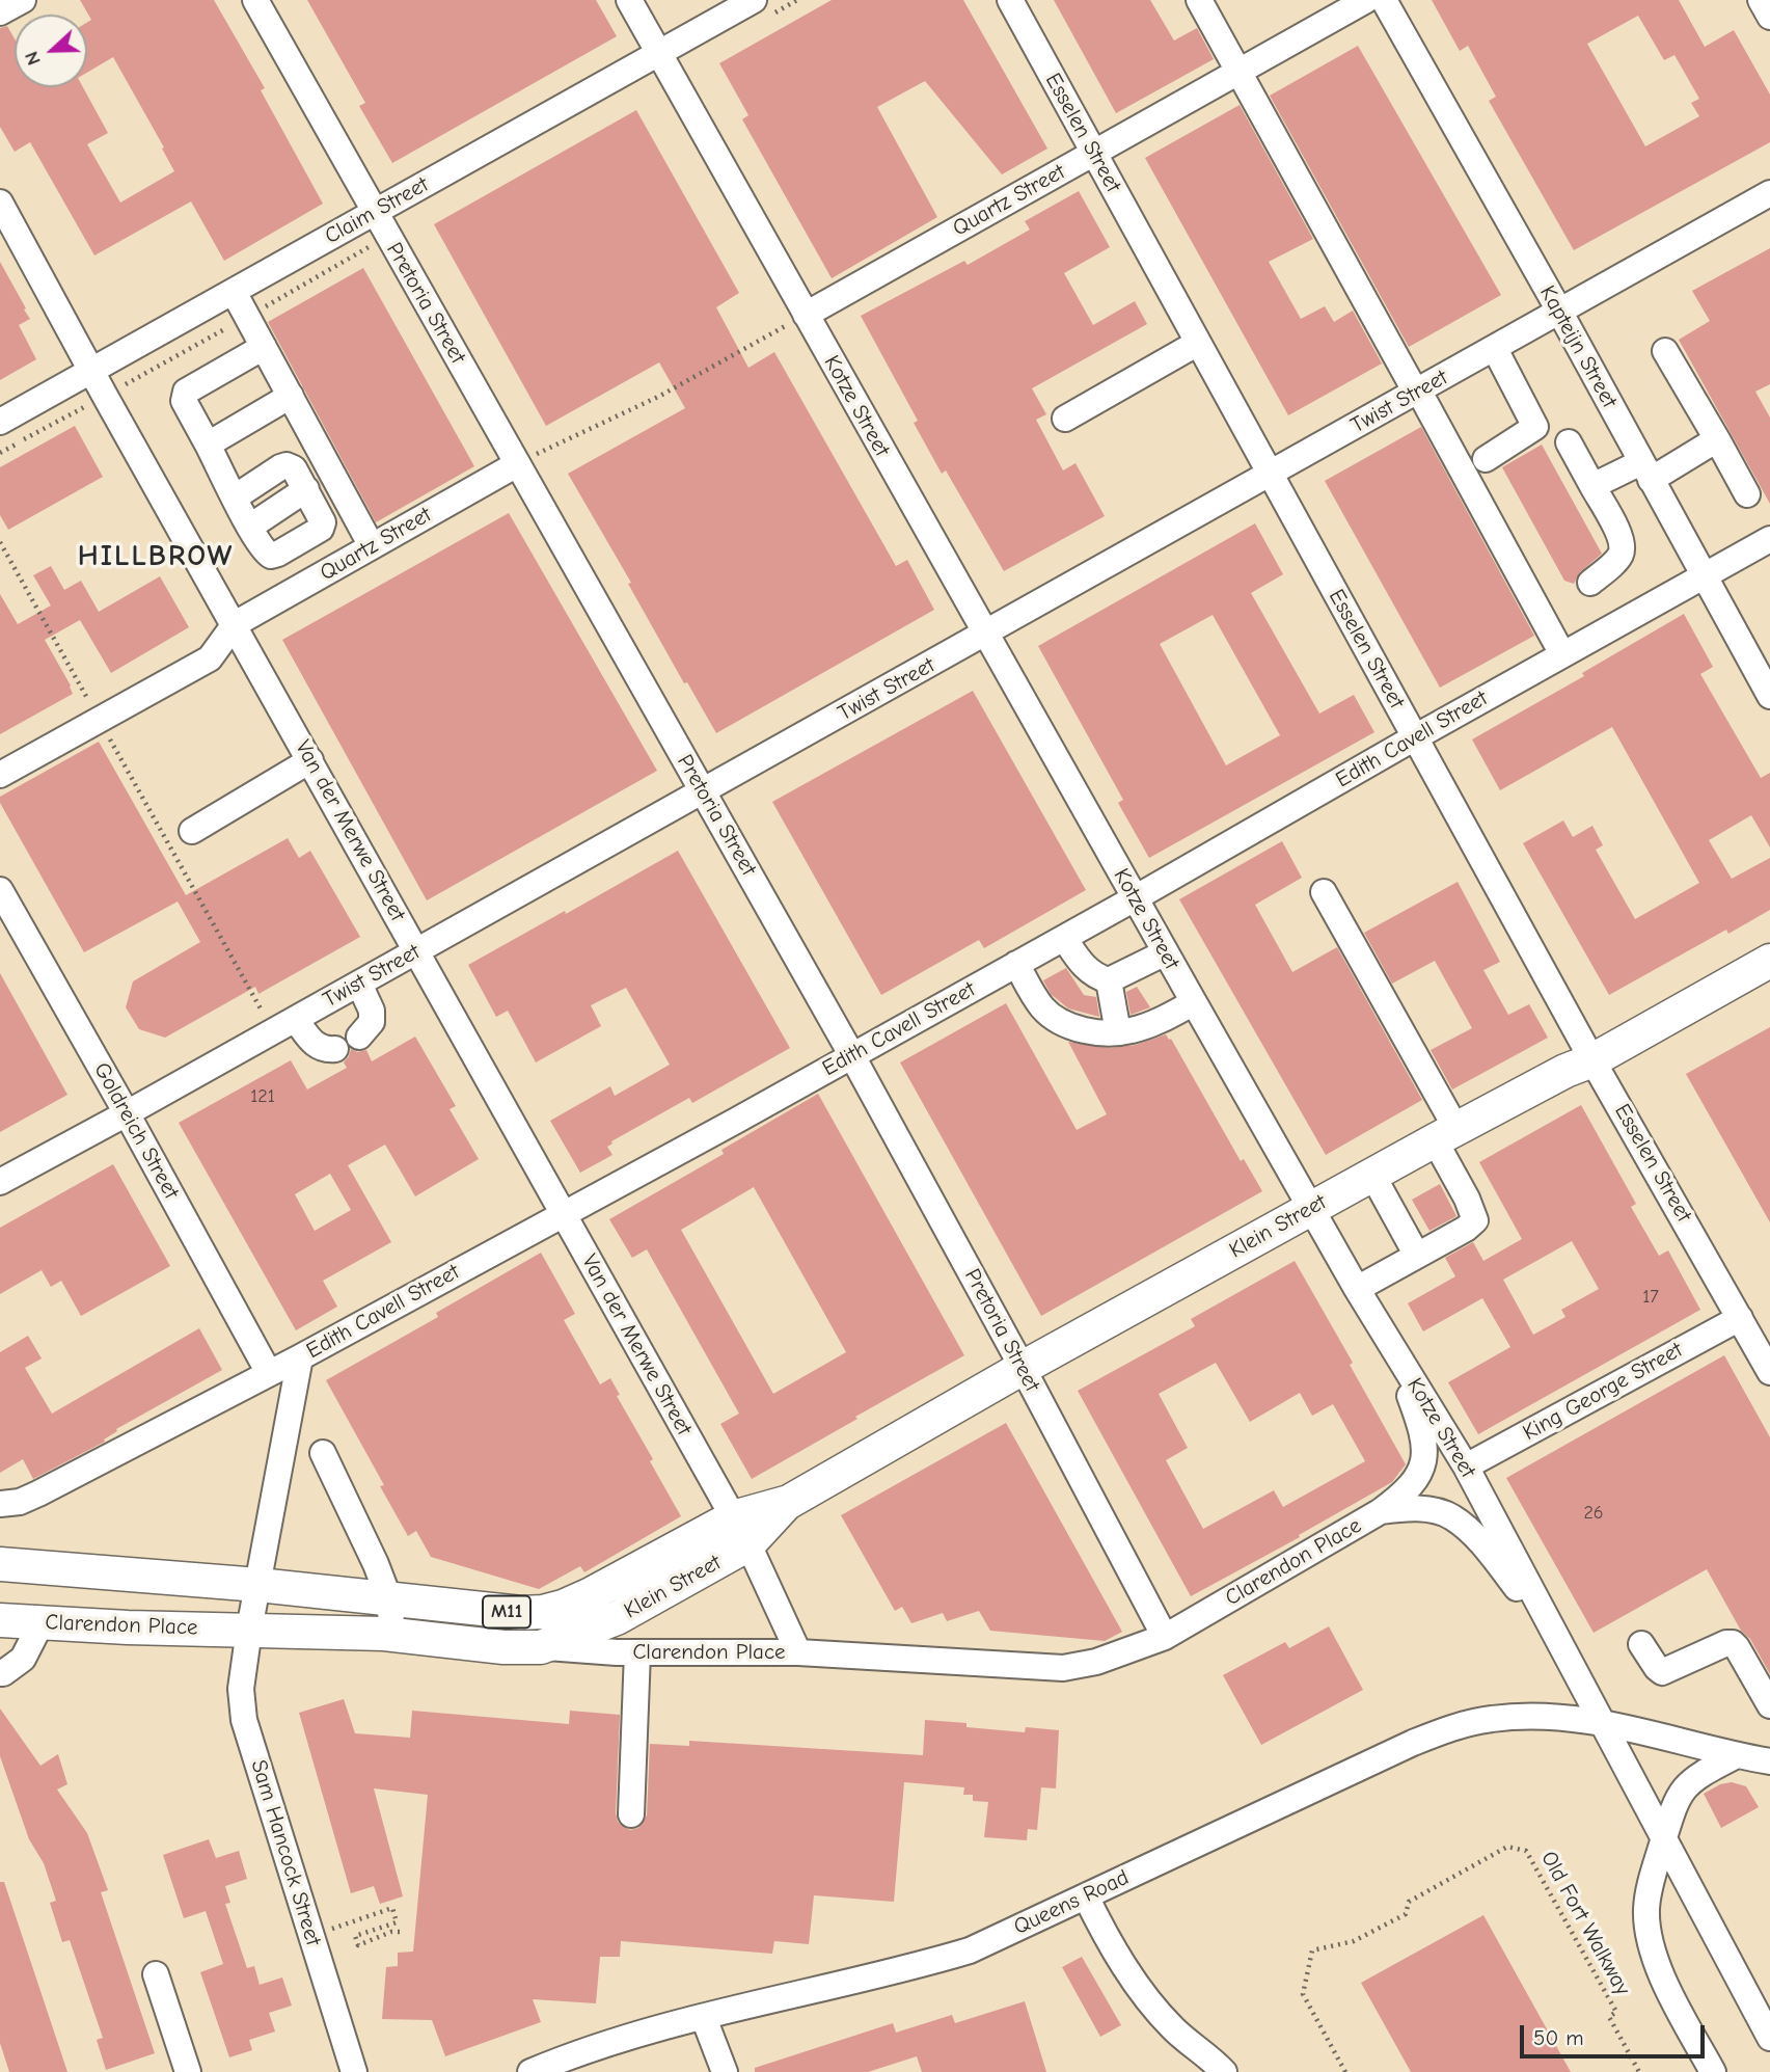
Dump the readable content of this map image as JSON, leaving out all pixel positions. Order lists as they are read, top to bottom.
{
  "streets": {
    "main road": ["Klein Street", "Clarendon Place", "M11"],
    "street": [
      "Esselen Street",
      "Quartz Street",
      "Claim Street",
      "Pretoria Street",
      "Kapteijn Street",
      "Twist Street",
      "Kotze Street",
      "Edith Cavell Street",
      "Van der Merwe Street",
      "Goldreich Street",
      "King George Street",
      "Sam Hancock Street",
      "Queens Road"
    ],
    "path": ["Old Fort Walkway"]
  },
  "crossings": [
    ["Esselen Street", "Quartz Street"],
    ["Esselen Street", "Twist Street"],
    ["Esselen Street", "Edith Cavell Street"],
    ["Esselen Street", "Klein Street"],
    ["Esselen Street", "King George Street"],
    ["Quartz Street", "Pretoria Street"],
    ["Quartz Street", "Kotze Street"],
    ["Quartz Street", "Van der Merwe Street"],
    ["Claim Street", "Pretoria Street"],
    ["Claim Street", "Kotze Street"],
    ["Claim Street", "Van der Merwe Street"],
    ["Pretoria Street", "Twist Street"],
    ["Pretoria Street", "Edith Cavell Street"],
    ["Pretoria Street", "Klein Street"],
    ["Pretoria Street", "Clarendon Place"],
    ["Kapteijn Street", "Twist Street"],
    ["Kapteijn Street", "Edith Cavell Street"],
    ["Twist Street", "Kotze Street"],
    ["Twist Street", "Van der Merwe Street"],
    ["Twist Street", "Goldreich Street"],
    ["Kotze Street", "Edith Cavell Street"],
    ["Kotze Street", "Klein Street"],
    ["Kotze Street", "King George Street"],
    ["Kotze Street", "Clarendon Place"],
    ["Kotze Street", "Queens Road"],
    ["Edith Cavell Street", "Van der Merwe Street"],
    ["Edith Cavell Street", "Goldreich Street"],
    ["Van der Merwe Street", "Klein Street"],
    ["Van der Merwe Street", "Clarendon Place"],
    ["Van der Merwe Street", "M11"],
    ["Klein Street", "Clarendon Place"],
    ["Klein Street", "M11"],
    ["Clarendon Place", "Sam Hancock Street"]
  ],
  "districts": ["HILLBROW"],
  "house_numbers": ["121", "17", "26"],
  "scale_bar": "50 m",
  "north": "left"
}
